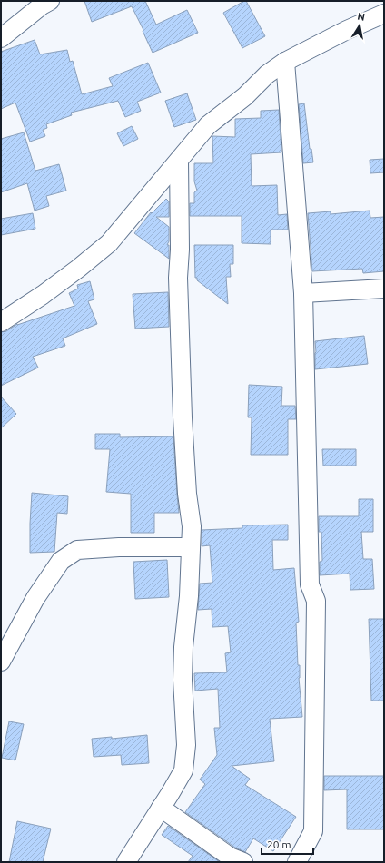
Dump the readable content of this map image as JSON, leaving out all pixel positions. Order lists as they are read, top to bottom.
{
  "scale_bar": "20 m",
  "north": "top"
}
